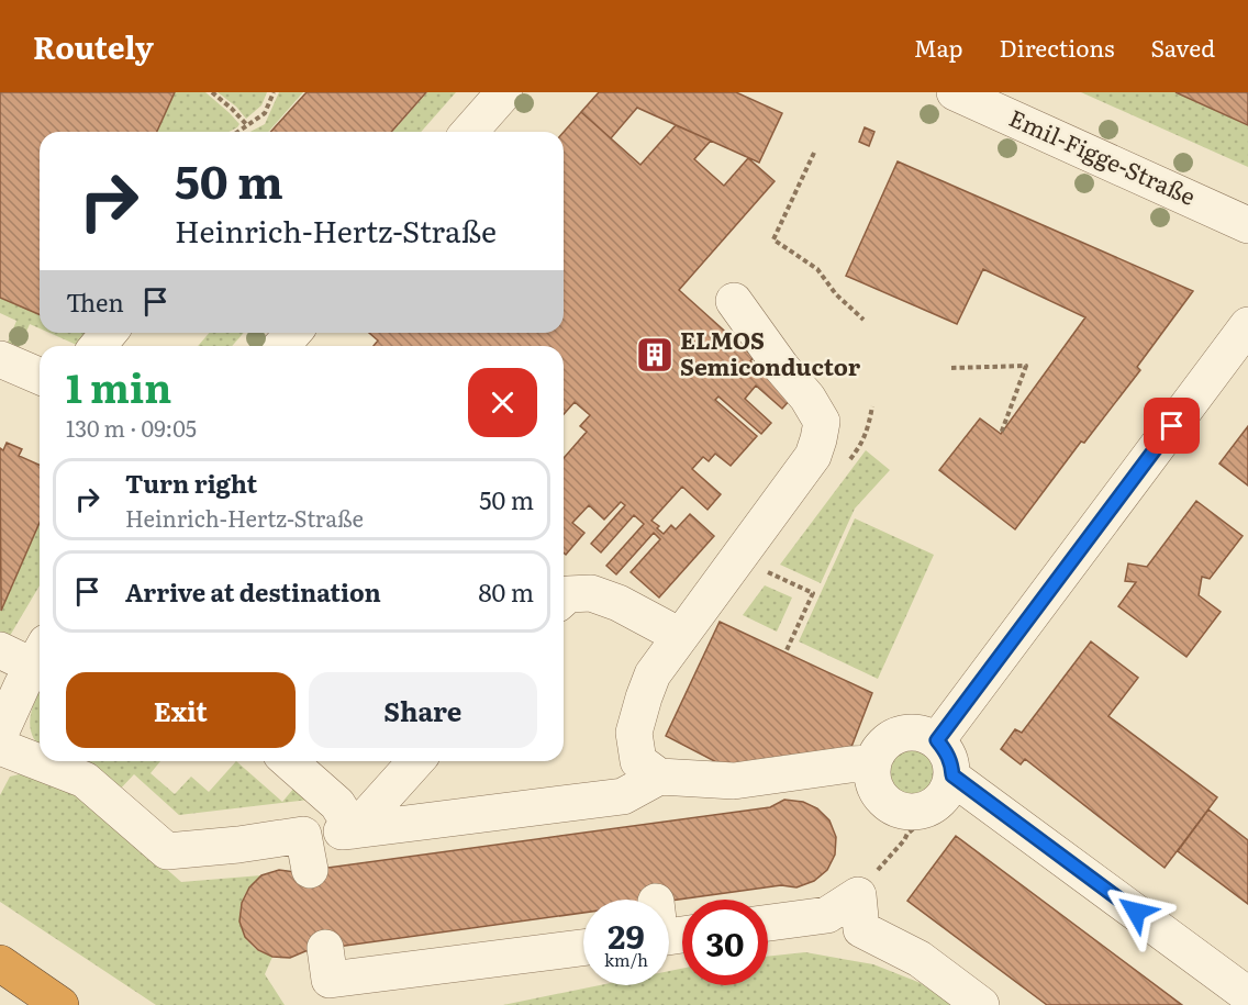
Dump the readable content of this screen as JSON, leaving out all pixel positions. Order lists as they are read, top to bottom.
{
  "streets": {
    "street": ["Emil-Figge-Straße"]
  },
  "places": {
    "building": ["ELMOS Semiconductor"]
  },
  "page": {
    "header": "Routely",
    "nav": ["Map", "Directions", "Saved"],
    "turn": ["50 m", "Heinrich-Hertz-Straße"],
    "then": "Then",
    "heading": ["1 min", "130 m · 09:05"],
    "list": [
      {
        "name": "Turn right",
        "note": "Heinrich-Hertz-Straße",
        "value": "50 m"
      },
      {
        "name": "Arrive at destination",
        "value": "80 m"
      }
    ],
    "buttons": ["Exit", "Share"],
    "speed": "29 km/h",
    "limit": "30"
  }
}
